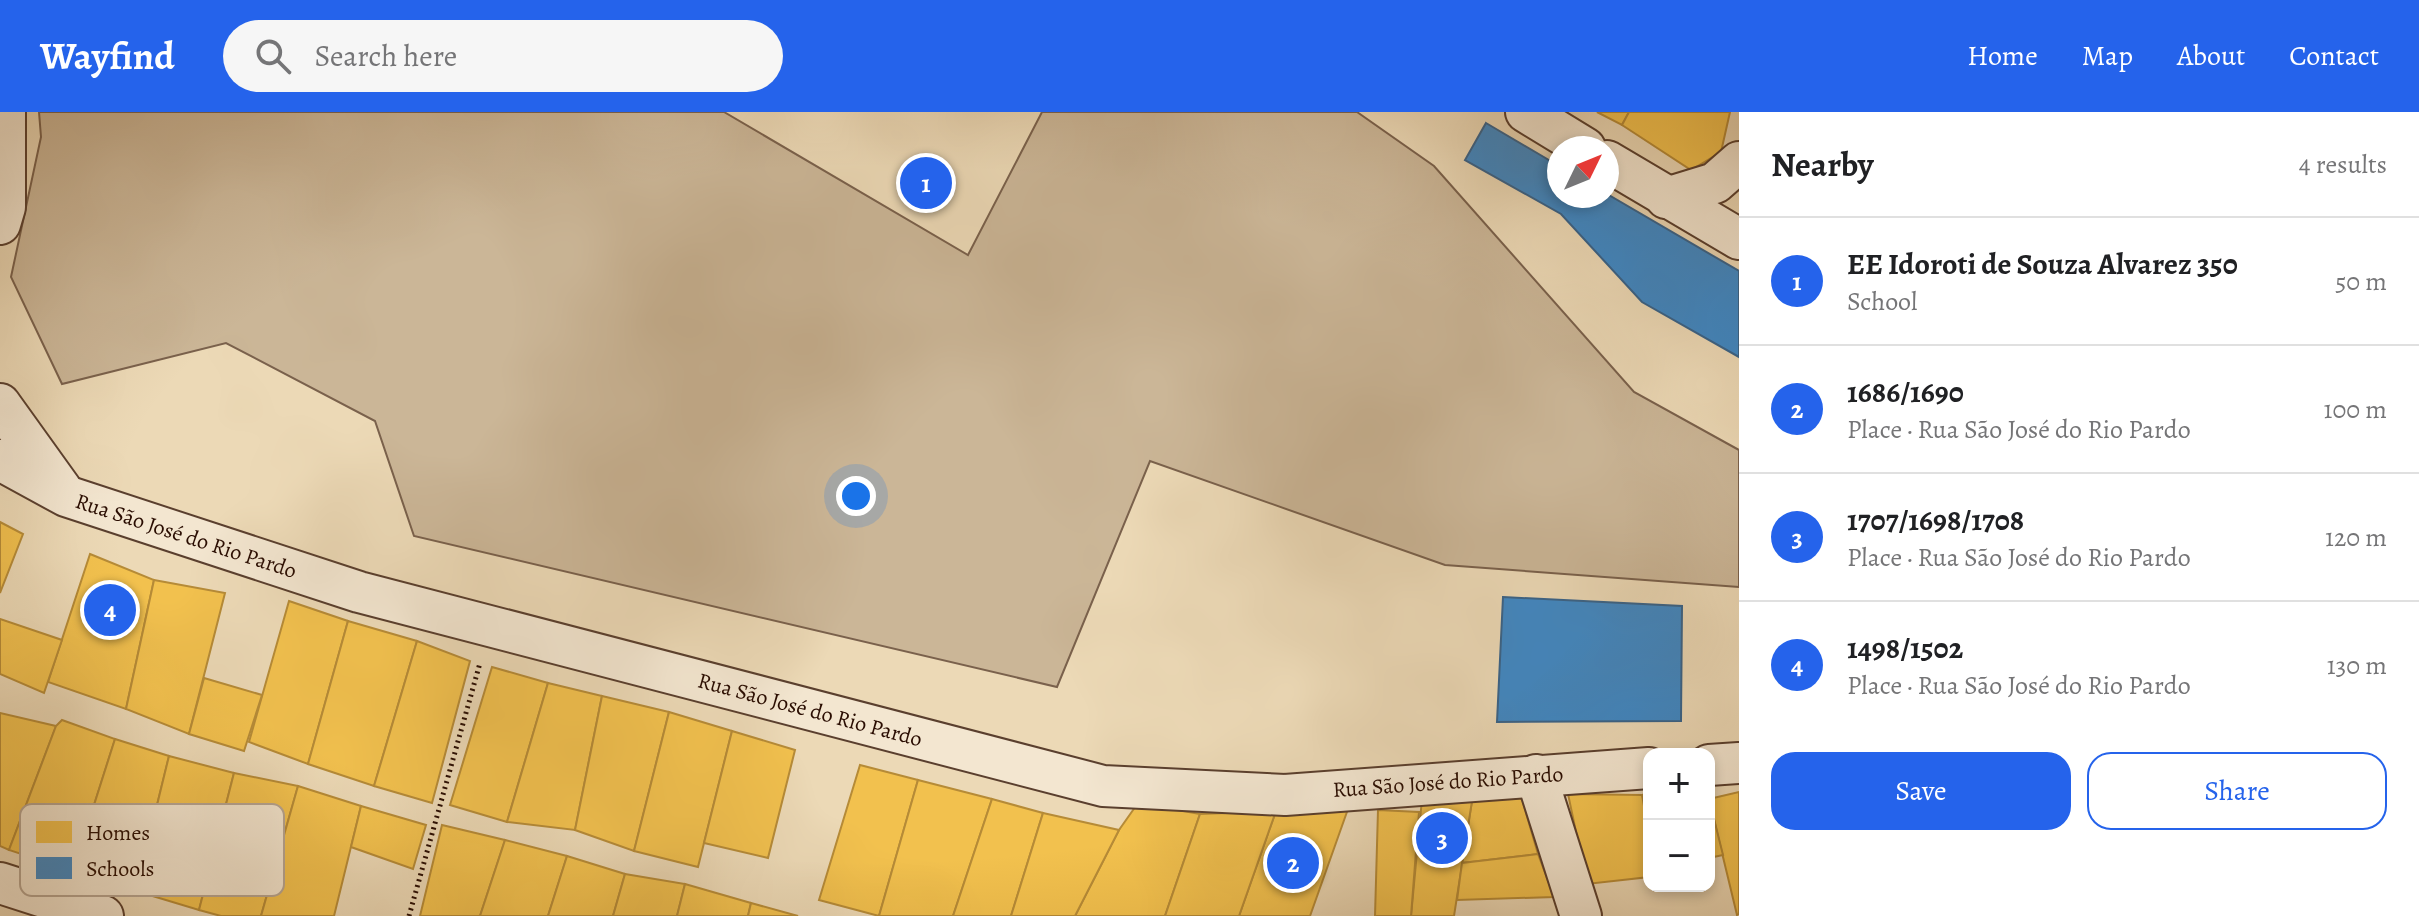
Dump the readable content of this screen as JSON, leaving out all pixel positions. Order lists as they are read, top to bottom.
{
  "streets": {
    "street": ["Rua São José do Rio Pardo"]
  },
  "legend": ["Homes", "Schools"],
  "north": "top right",
  "page": {
    "header": "Wayfind",
    "search": "Search here",
    "nav": [
      "Home",
      "Map",
      "About",
      "Contact"
    ],
    "heading": ["Nearby", "4 results"],
    "pins": [
      "1",
      "4",
      "3",
      "2"
    ],
    "list": [
      {
        "mark": "1",
        "name": "EE Idoroti de Souza Alvarez 350",
        "note": "School",
        "value": "50 m"
      },
      {
        "mark": "2",
        "name": "1686/1690",
        "note": "Place · Rua São José do Rio Pardo",
        "value": "100 m"
      },
      {
        "mark": "3",
        "name": "1707/1698/1708",
        "note": "Place · Rua São José do Rio Pardo",
        "value": "120 m"
      },
      {
        "mark": "4",
        "name": "1498/1502",
        "note": "Place · Rua São José do Rio Pardo",
        "value": "130 m"
      }
    ],
    "buttons": ["Save", "Share"],
    "map_buttons": ["+", "−"]
  }
}
